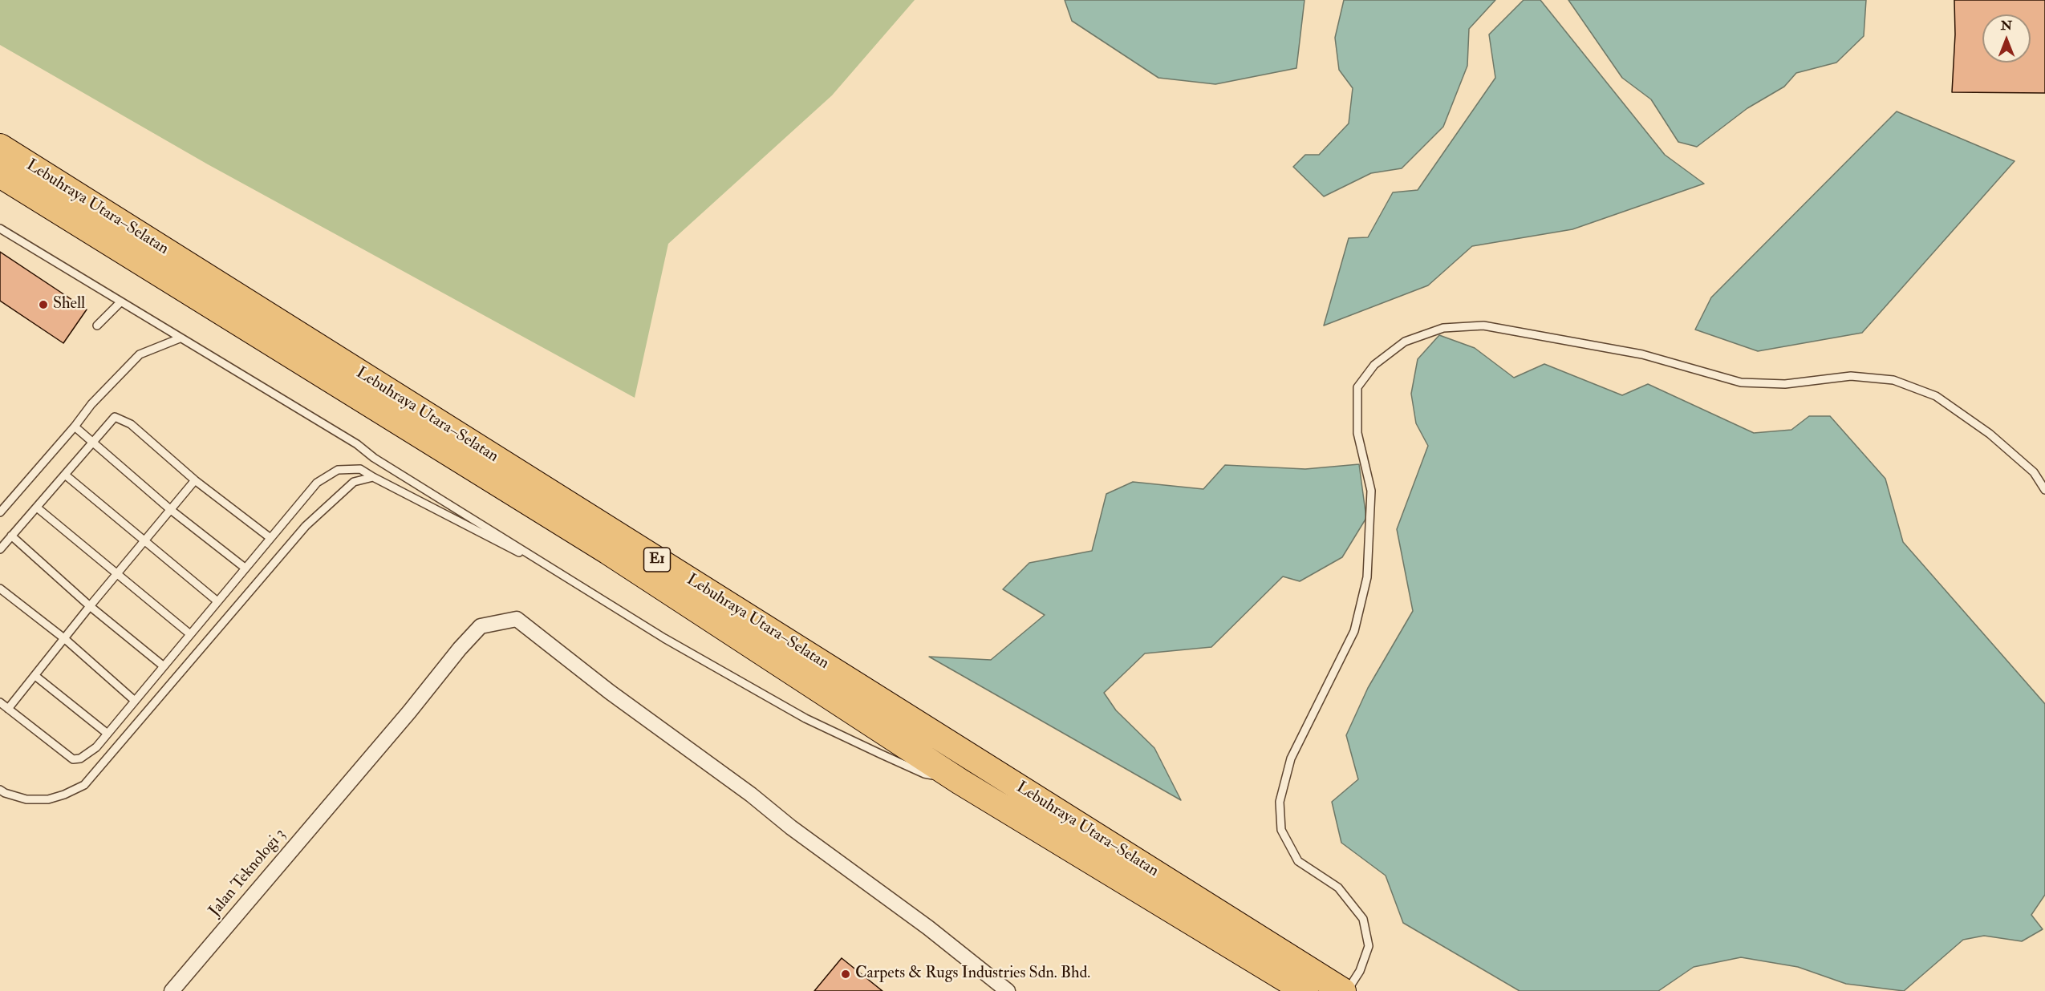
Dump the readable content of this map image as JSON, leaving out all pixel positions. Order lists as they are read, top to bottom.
{
  "streets": {
    "highway": ["Lebuhraya Utara–Selatan", "E1"],
    "street": ["Jalan Teknologi 3"]
  },
  "places": ["Shell", "Carpets & Rugs Industries Sdn. Bhd."],
  "north": "top"
}
